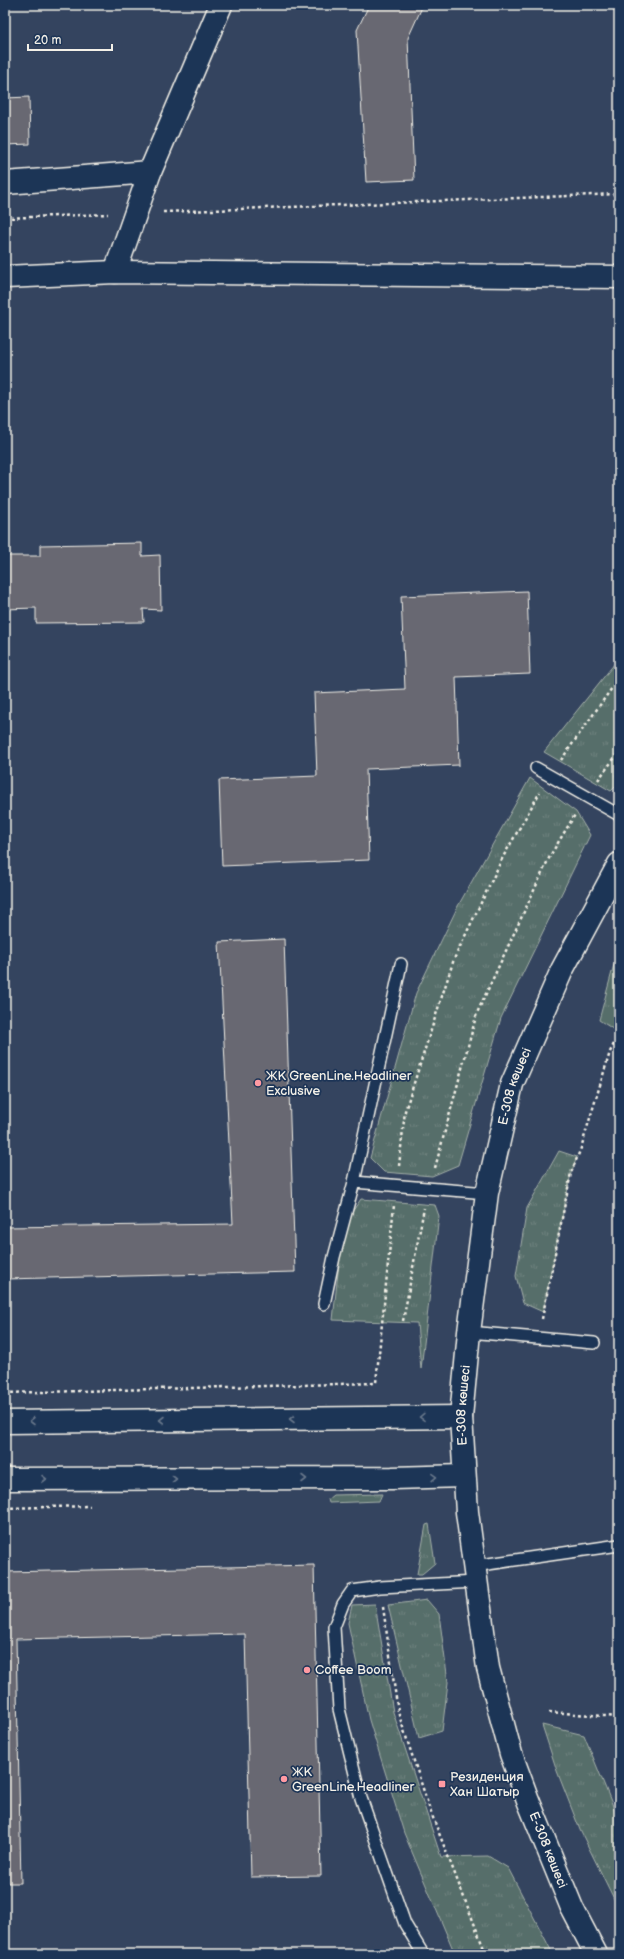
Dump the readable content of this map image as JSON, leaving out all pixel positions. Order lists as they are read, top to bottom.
{
  "streets": {
    "street": ["Е-308 көшесі"]
  },
  "places": {
    "other": ["ЖК GreenLine.Headliner Exclusive", "Coffee Boom", "ЖК GreenLine.Headliner"],
    "transit": ["Резиденция Хан Шатыр"]
  },
  "scale_bar": "20 m"
}
